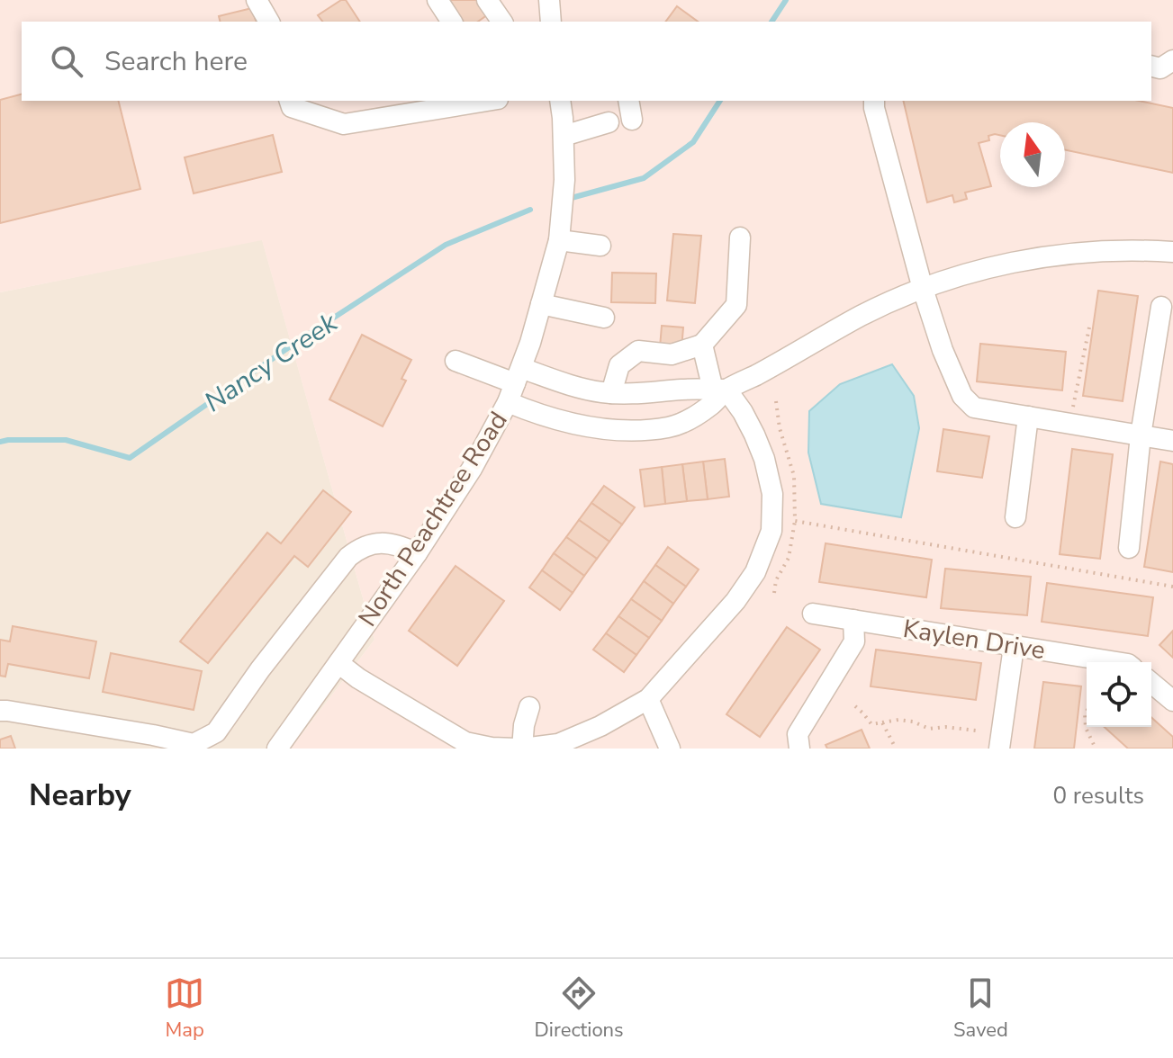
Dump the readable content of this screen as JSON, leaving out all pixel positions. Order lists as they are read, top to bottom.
{
  "streets": {
    "street": ["North Peachtree Road", "Kaylen Drive"]
  },
  "water": ["Nancy Creek"],
  "north": "top",
  "page": {
    "search": "Search here",
    "heading": ["Nearby", "0 results"],
    "nav": ["Map", "Directions", "Saved"]
  }
}
